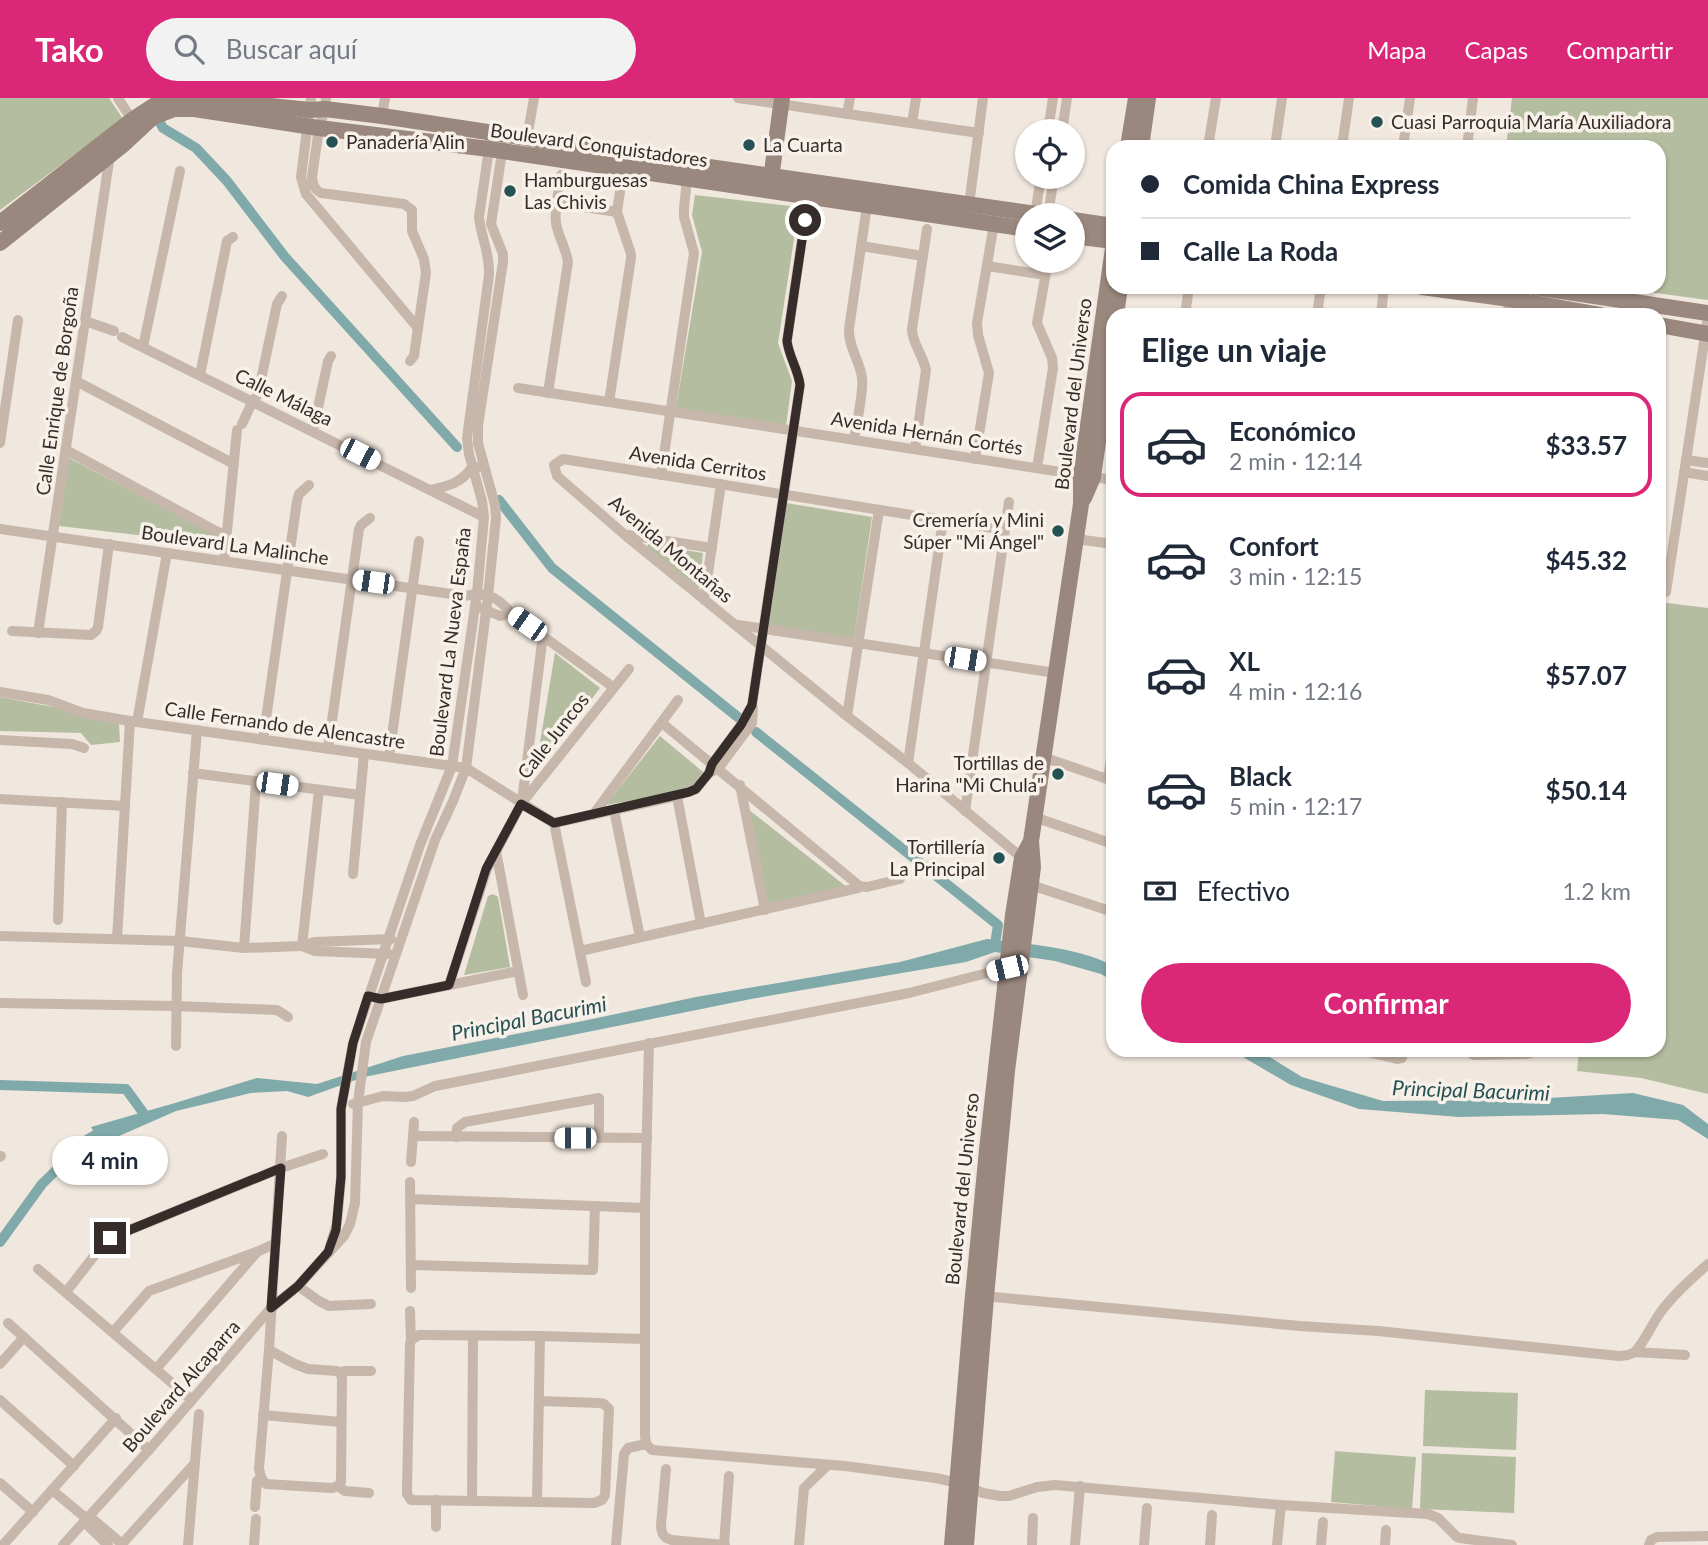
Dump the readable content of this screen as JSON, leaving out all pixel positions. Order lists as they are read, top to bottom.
{
  "streets": {
    "street": [
      "Boulevard Conquistadores",
      "Calle Enrique de Borgoña",
      "Boulevard del Universo",
      "Calle Málaga",
      "Avenida Hernán Cortés",
      "Avenida Cerritos",
      "Boulevard La Malinche",
      "Avenida Montañas",
      "Boulevard La Nueva España",
      "Calle Fernando de Alencastre",
      "Calle Juncos",
      "Boulevard Alcaparra"
    ]
  },
  "crossings": [
    ["Boulevard Conquistadores", "Calle Enrique de Borgoña"],
    ["Boulevard Conquistadores", "Boulevard La Nueva España"],
    ["Calle Enrique de Borgoña", "Calle Málaga"],
    ["Calle Enrique de Borgoña", "Boulevard La Malinche"],
    ["Boulevard del Universo", "Avenida Hernán Cortés"],
    ["Boulevard del Universo", "Avenida Montañas"],
    ["Calle Málaga", "Boulevard La Nueva España"],
    ["Avenida Cerritos", "Avenida Montañas"],
    ["Boulevard La Malinche", "Boulevard La Nueva España"],
    ["Boulevard La Nueva España", "Calle Fernando de Alencastre"],
    ["Boulevard La Nueva España", "Boulevard Alcaparra"],
    ["Calle Fernando de Alencastre", "Calle Juncos"]
  ],
  "water": ["Principal Bacurimi"],
  "places": [
    "Cuasi Parroquia María Auxiliadora",
    "Panadería Alin",
    "La Cuarta",
    "Hamburguesas Las Chivis",
    "Cremería y Mini Súper \"Mi Ángel\"",
    "Tortillas de Harina \"Mi Chula\"",
    "Tortillería La Principal"
  ],
  "page": {
    "header": "Tako",
    "search": "Buscar aquí",
    "nav": ["Mapa", "Capas", "Compartir"],
    "banner": ["Comida China Express", "Calle La Roda"],
    "heading": "Elige un viaje",
    "list": [
      {
        "name": "Económico",
        "note": "2 min · 12:14",
        "value": "$33.57"
      },
      {
        "name": "Confort",
        "note": "3 min · 12:15",
        "value": "$45.32"
      },
      {
        "name": "XL",
        "note": "4 min · 12:16",
        "value": "$57.07"
      },
      {
        "name": "Black",
        "note": "5 min · 12:17",
        "value": "$50.14"
      }
    ],
    "pay": ["Efectivo", "1.2 km"],
    "buttons": "Confirmar",
    "bubble": "4 min"
  }
}
